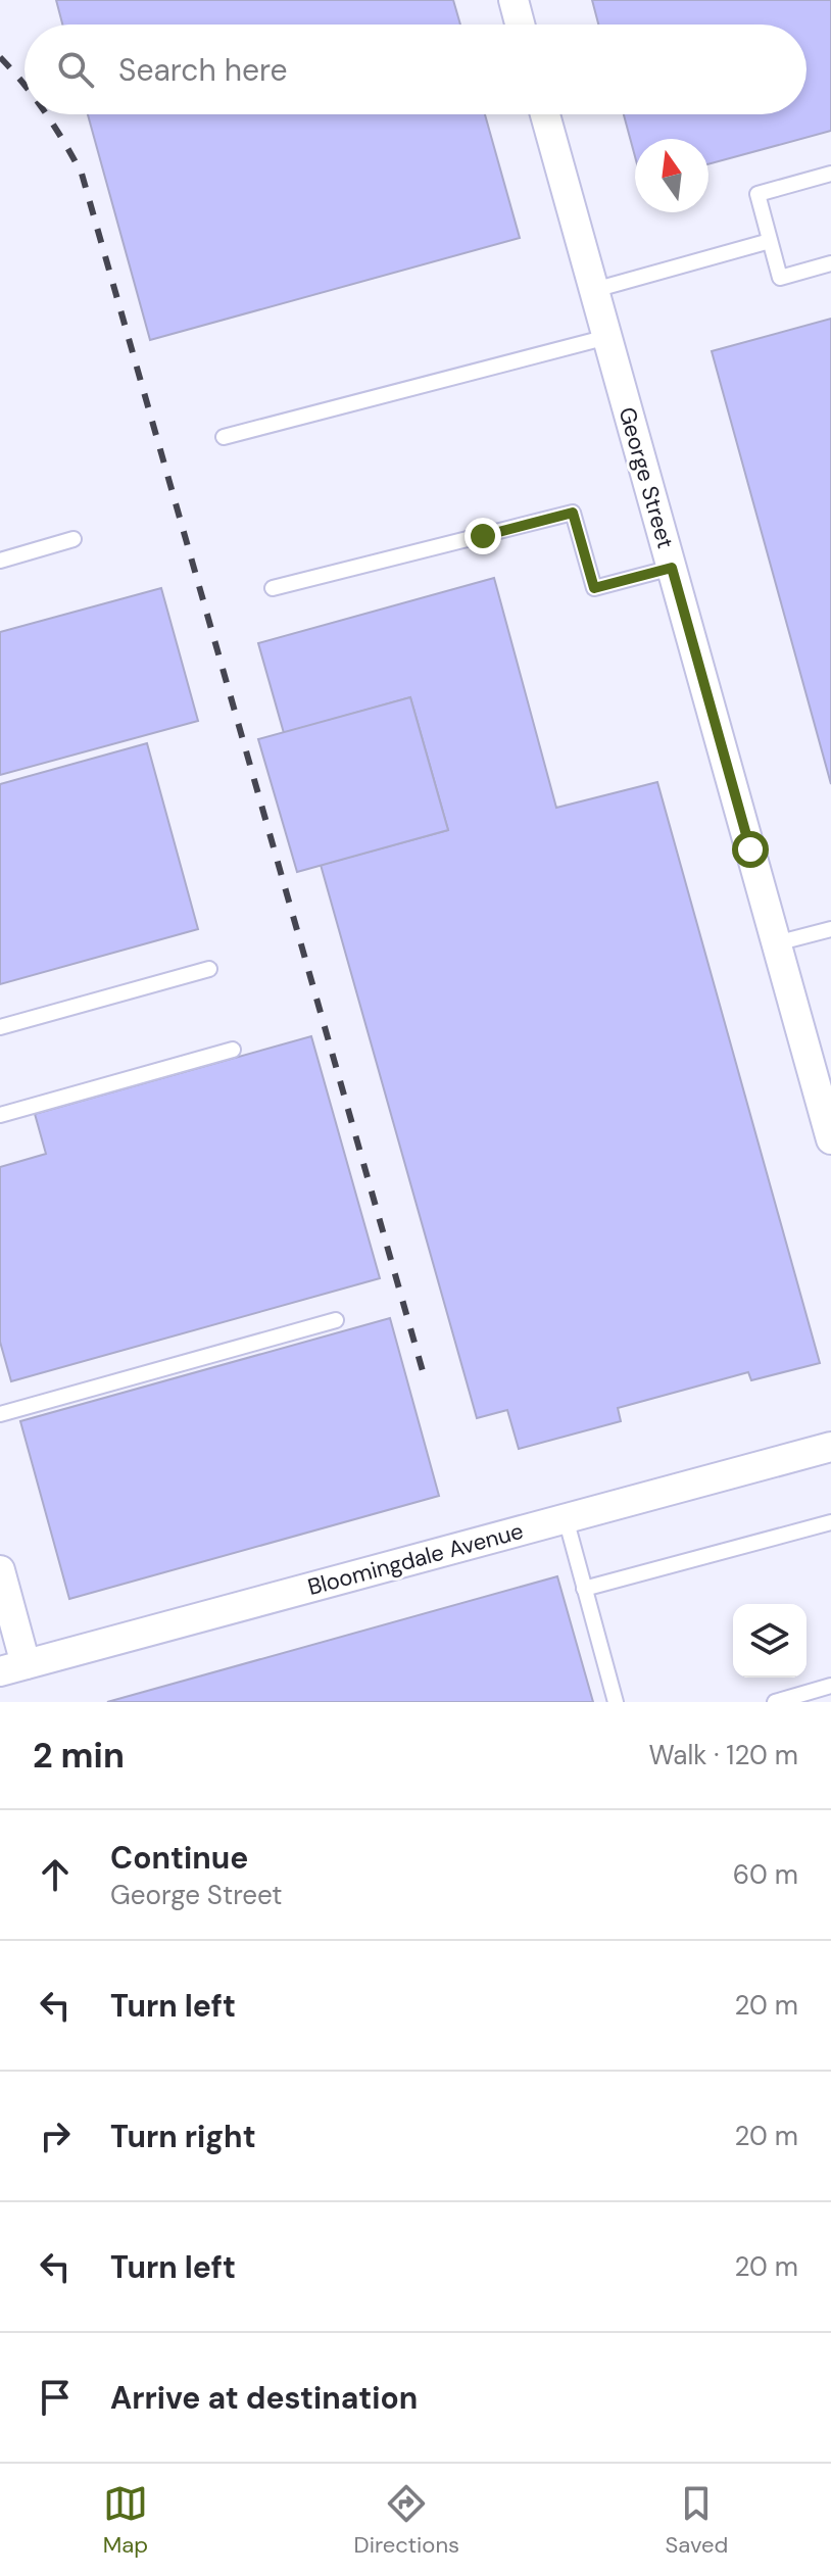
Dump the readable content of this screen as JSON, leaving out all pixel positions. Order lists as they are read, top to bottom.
{
  "streets": {
    "street": ["George Street", "Bloomingdale Avenue"]
  },
  "north": "top",
  "page": {
    "search": "Search here",
    "heading": ["2 min", "Walk · 120 m"],
    "list": [
      ["Continue", "George Street", "60 m"],
      ["Turn left", "20 m"],
      ["Turn right", "20 m"],
      ["Turn left", "20 m"],
      "Arrive at destination"
    ],
    "nav": ["Map", "Directions", "Saved"]
  }
}
